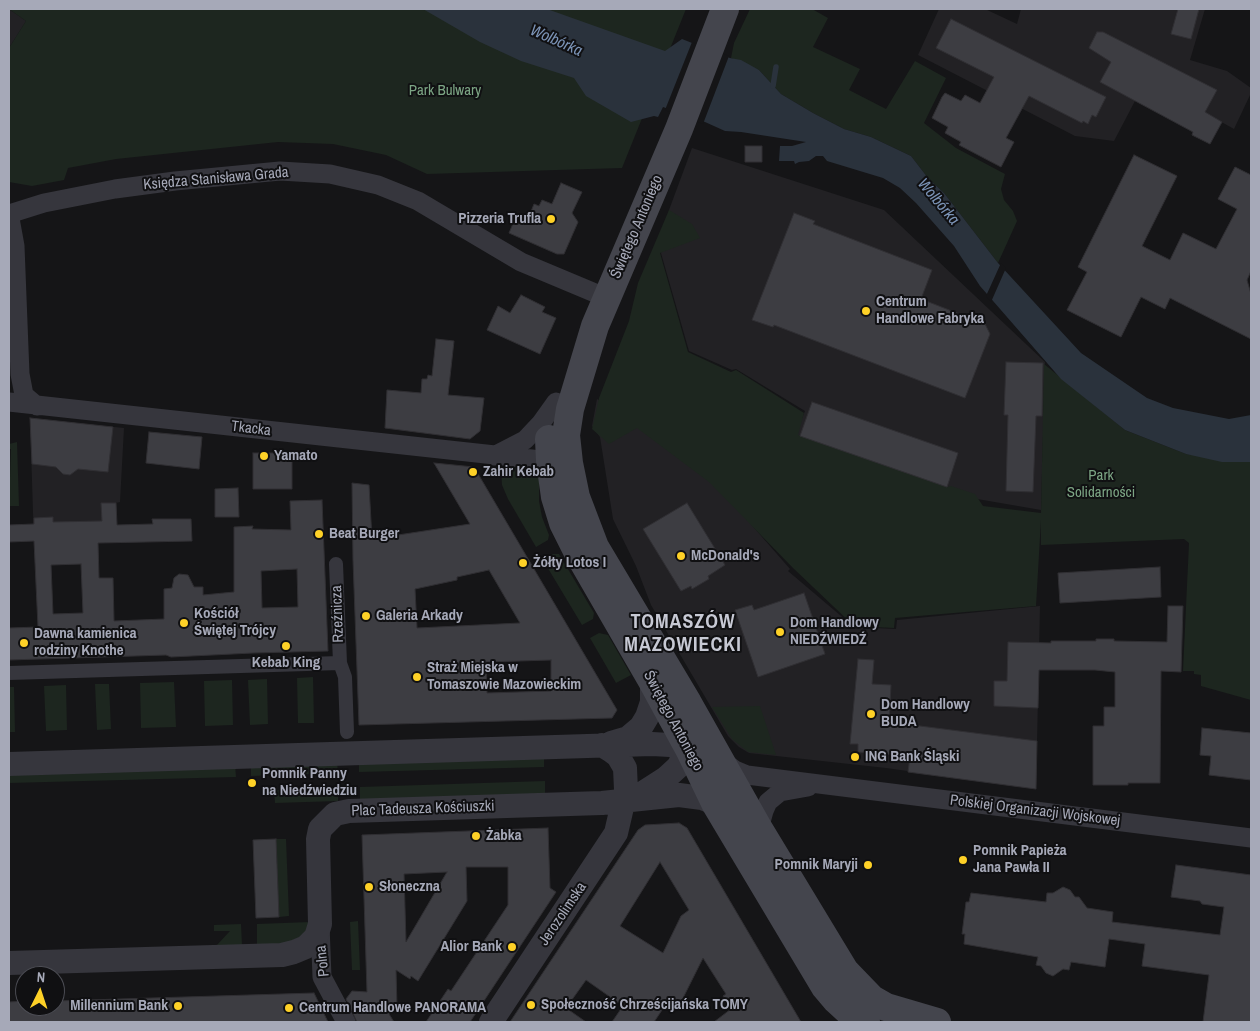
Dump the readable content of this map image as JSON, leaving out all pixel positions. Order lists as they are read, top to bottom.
{
  "streets": {
    "main road": ["Świętego Antoniego"],
    "street": [
      "Księdza Stanisława Grada",
      "Tkacka",
      "Rzeźnicza",
      "Plac Tadeusza Kościuszki",
      "Polskiej Organizacji Wojskowej",
      "Jerozolimska",
      "Polna"
    ]
  },
  "crossings": [
    ["Księdza Stanisława Grada", "Świętego Antoniego"],
    ["Świętego Antoniego", "Tkacka"],
    ["Świętego Antoniego", "Plac Tadeusza Kościuszki"],
    ["Świętego Antoniego", "Polskiej Organizacji Wojskowej"],
    ["Plac Tadeusza Kościuszki", "Jerozolimska"],
    ["Plac Tadeusza Kościuszki", "Polna"]
  ],
  "districts": ["TOMASZÓW MAZOWIECKI"],
  "water": ["Wolbórka"],
  "parks": ["Park Bulwary", "Park Solidarności"],
  "places": [
    "Pizzeria Trufla",
    "Centrum Handlowe Fabryka",
    "Yamato",
    "Zahir Kebab",
    "Beat Burger",
    "McDonald's",
    "Żółty Lotos I",
    "Galeria Arkady",
    "Kościół Świętej Trójcy",
    "Dom Handlowy NIEDŹWIEDŹ",
    "Dawna kamienica rodziny Knothe",
    "Kebab King",
    "Straż Miejska w Tomaszowie Mazowieckim",
    "Dom Handlowy BUDA",
    "ING Bank Śląski",
    "Pomnik Panny na Niedźwiedziu",
    "Żabka",
    "Pomnik Papieża Jana Pawła II",
    "Pomnik Maryji",
    "Słoneczna",
    "Alior Bank",
    "Społeczność Chrześcijańska TOMY",
    "Millennium Bank",
    "Centrum Handlowe PANORAMA"
  ],
  "north": "top"
}
